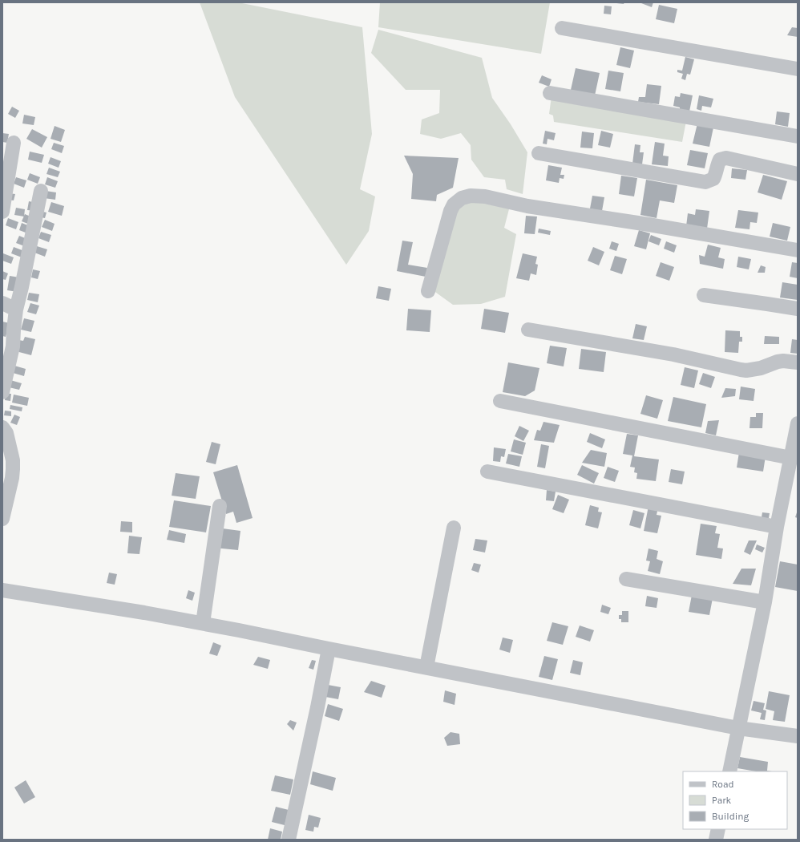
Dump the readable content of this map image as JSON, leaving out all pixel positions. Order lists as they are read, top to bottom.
{
  "legend": ["Road", "Park", "Building"]
}
